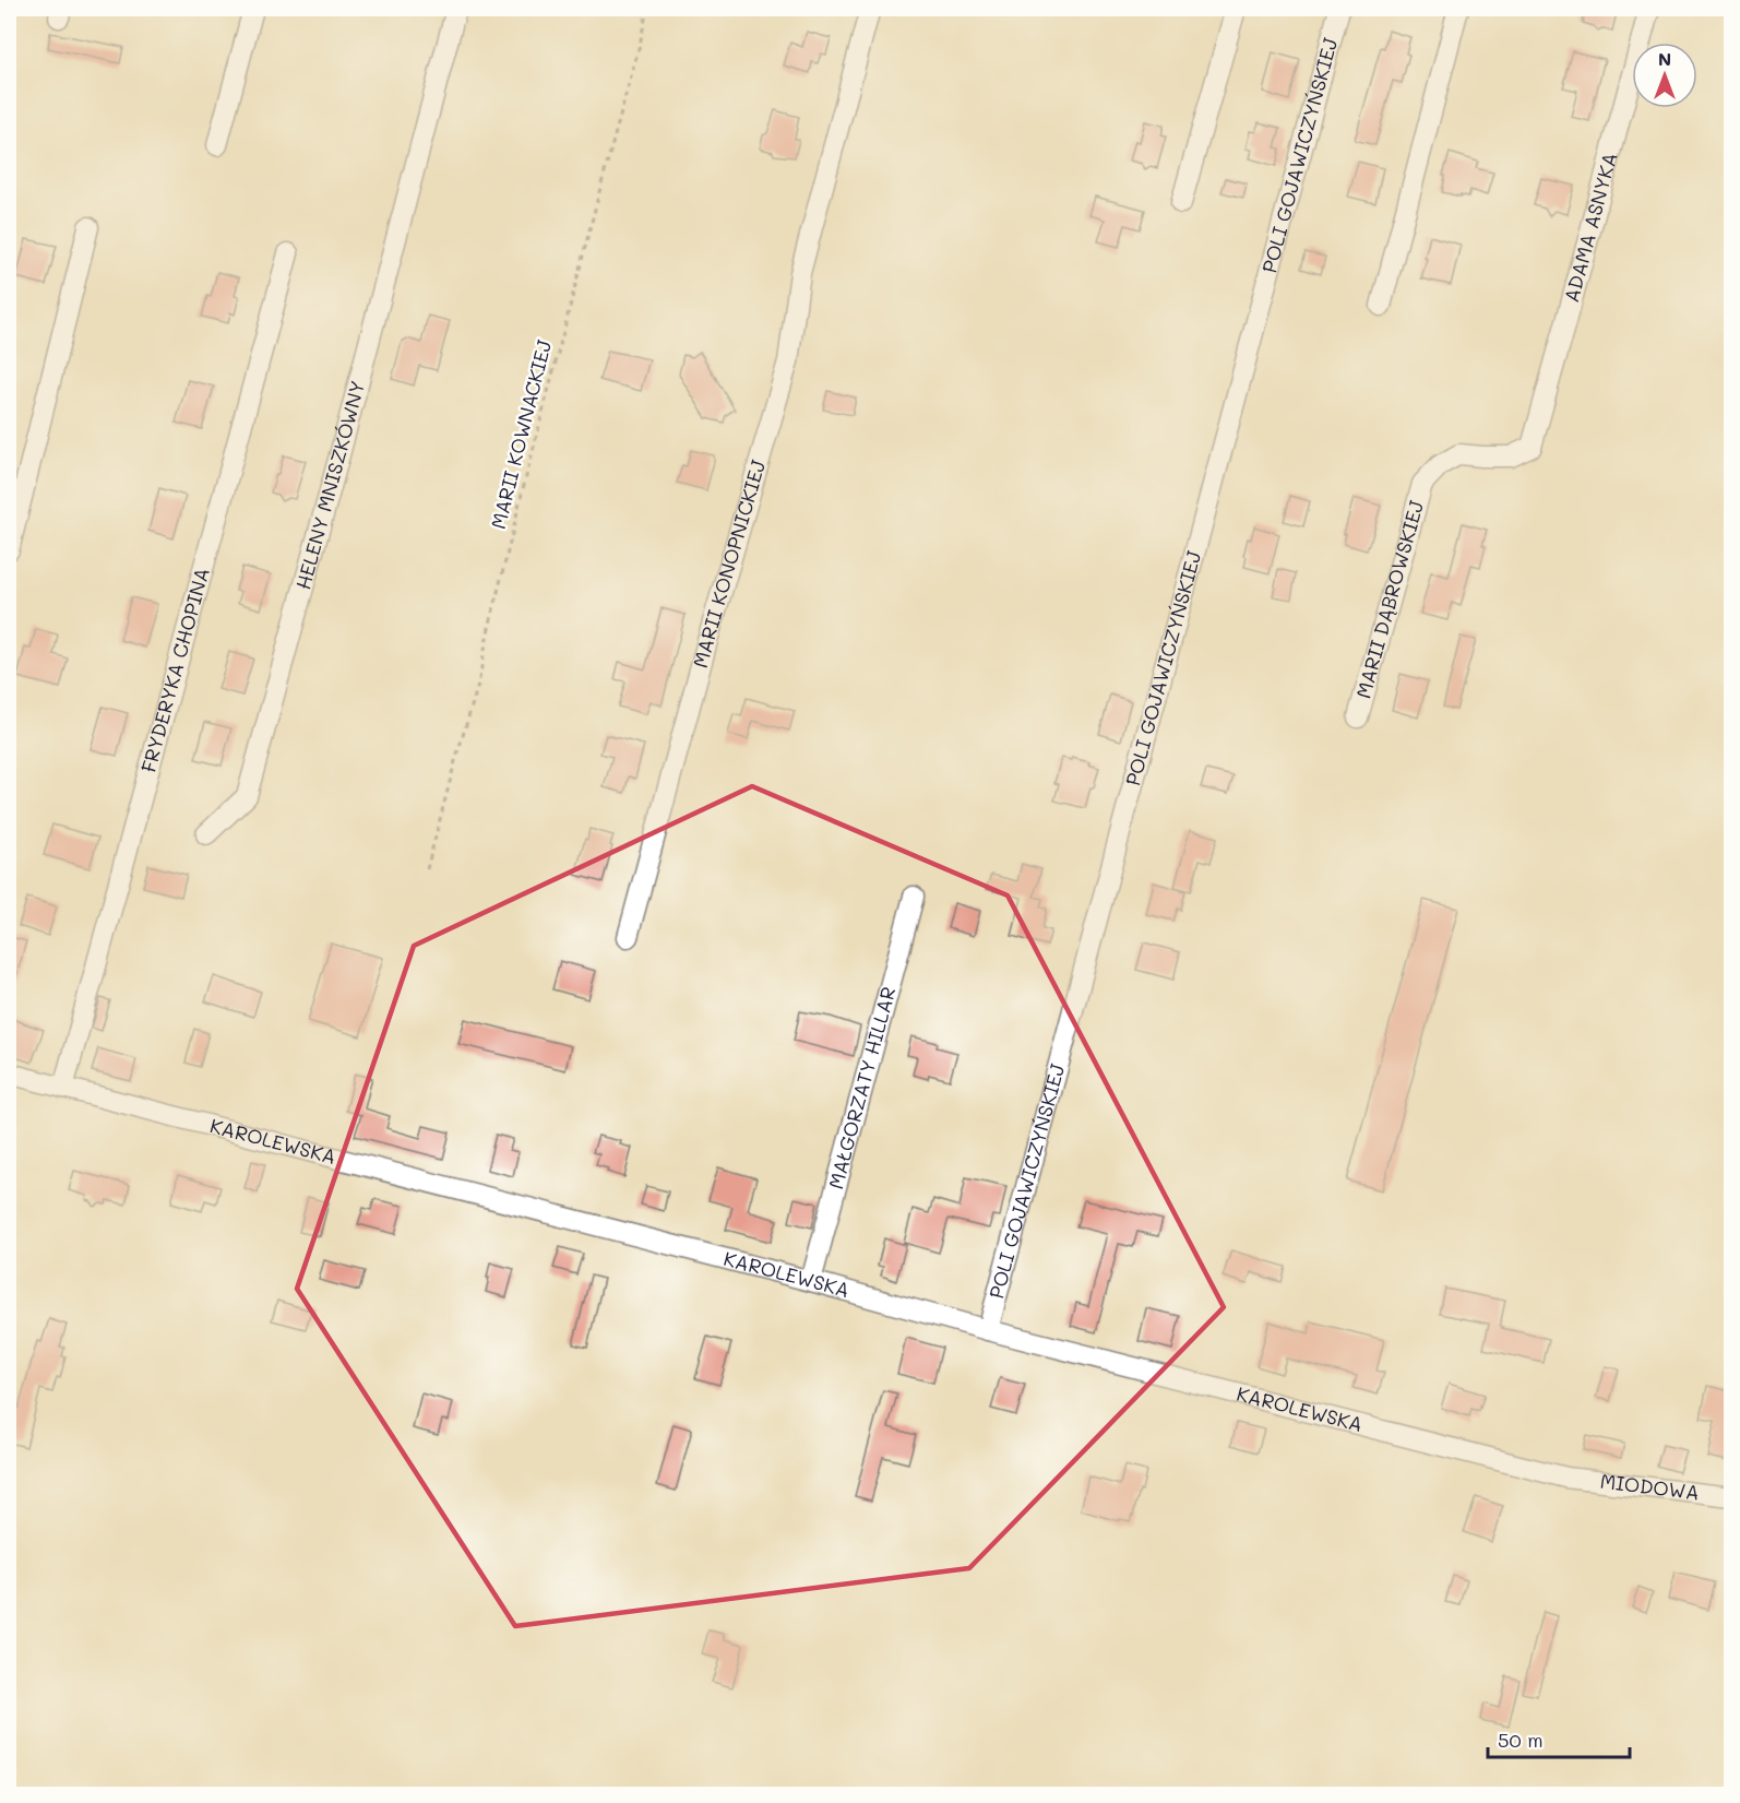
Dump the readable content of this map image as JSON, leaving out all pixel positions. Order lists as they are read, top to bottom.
{
  "streets": {
    "street": [
      "POLI GOJAWICZYŃSKIEJ",
      "ADAMA ASNYKA",
      "HELENY MNISZKÓWNY",
      "MARII KONOPNICKIEJ",
      "MARII DĄBROWSKIEJ",
      "FRYDERYKA CHOPINA",
      "MAŁGORZATY HILLAR",
      "KAROLEWSKA",
      "MIODOWA"
    ],
    "path": ["MARII KOWNACKIEJ"]
  },
  "crossings": [
    ["POLI GOJAWICZYŃSKIEJ", "KAROLEWSKA"],
    ["ADAMA ASNYKA", "MARII DĄBROWSKIEJ"],
    ["FRYDERYKA CHOPINA", "KAROLEWSKA"],
    ["MAŁGORZATY HILLAR", "KAROLEWSKA"],
    ["KAROLEWSKA", "MIODOWA"]
  ],
  "scale_bar": "50 m",
  "north": "top"
}
